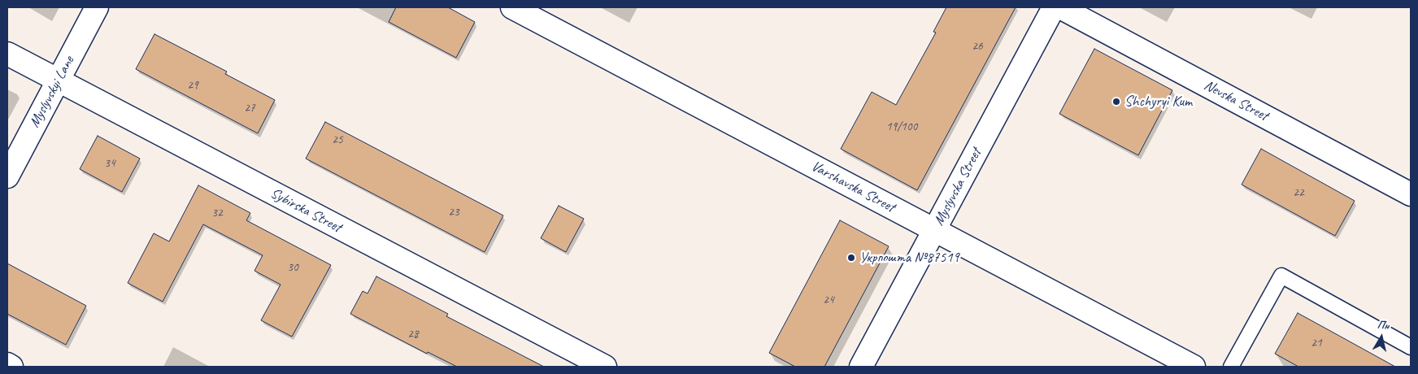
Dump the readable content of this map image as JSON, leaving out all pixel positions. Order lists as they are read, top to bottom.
{
  "streets": {
    "street": [
      "Myslyvskyi Lane",
      "Nevska Street",
      "Varshavska Street",
      "Myslyvska Street",
      "Sybirska Street"
    ]
  },
  "crossings": [
    ["Myslyvskyi Lane", "Sybirska Street"],
    ["Varshavska Street", "Myslyvska Street"]
  ],
  "places": ["Shchyryi Kum", "Укрпошта №87519"],
  "house_numbers": [
    "26",
    "29",
    "27",
    "19/100",
    "25",
    "34",
    "22",
    "23",
    "32",
    "30",
    "24",
    "28",
    "21"
  ],
  "north": "top"
}
